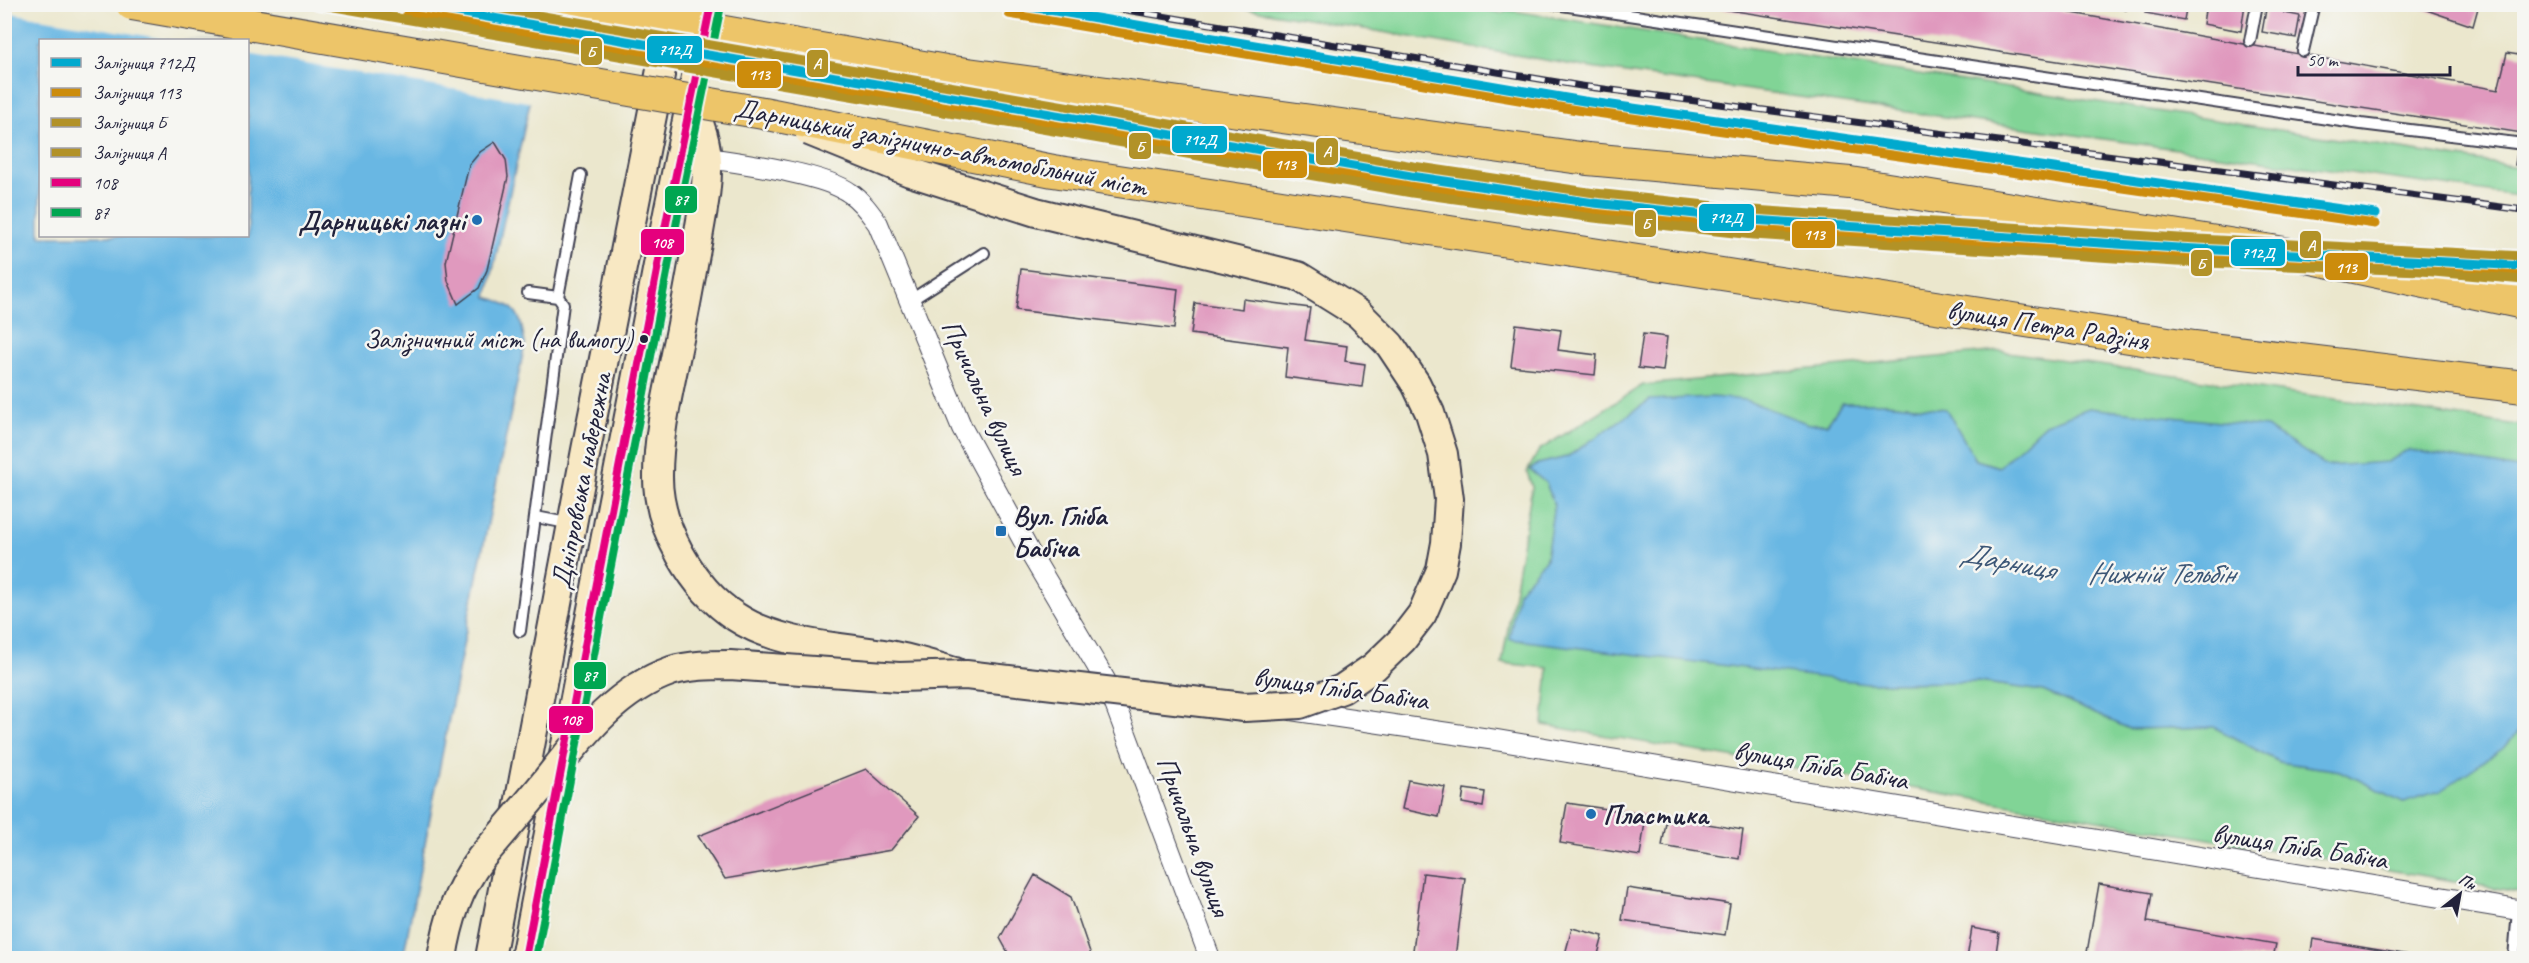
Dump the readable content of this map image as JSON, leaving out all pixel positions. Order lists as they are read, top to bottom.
{
  "streets": {
    "main road": ["Дарницький залізнично-автомобільний міст", "вулиця Петра Радзіня", "Дніпровська набережна"],
    "street": ["Причальна вулиця", "вулиця Гліба Бабіча"]
  },
  "crossings": [
    ["Дарницький залізнично-автомобільний міст", "вулиця Петра Радзіня"],
    ["Причальна вулиця", "вулиця Гліба Бабіча"]
  ],
  "water": ["Дарниця", "Нижній Тельбін"],
  "places": {
    "other": ["Дарницькі лазні", "Залізничний міст (на вимогу)", "Пластика"],
    "transit": ["Вул. Гліба Бабіча"]
  },
  "lines": [
    "rail line 712Д",
    "rail line Б",
    "rail line A",
    "transit line 108",
    "transit line 87",
    "rail line 113"
  ],
  "legend": [
    "Залізниця 712Д",
    "Залізниця 113",
    "Залізниця Б",
    "Залізниця A",
    "108",
    "87"
  ],
  "scale_bar": "50 m",
  "north": "top right"
}
